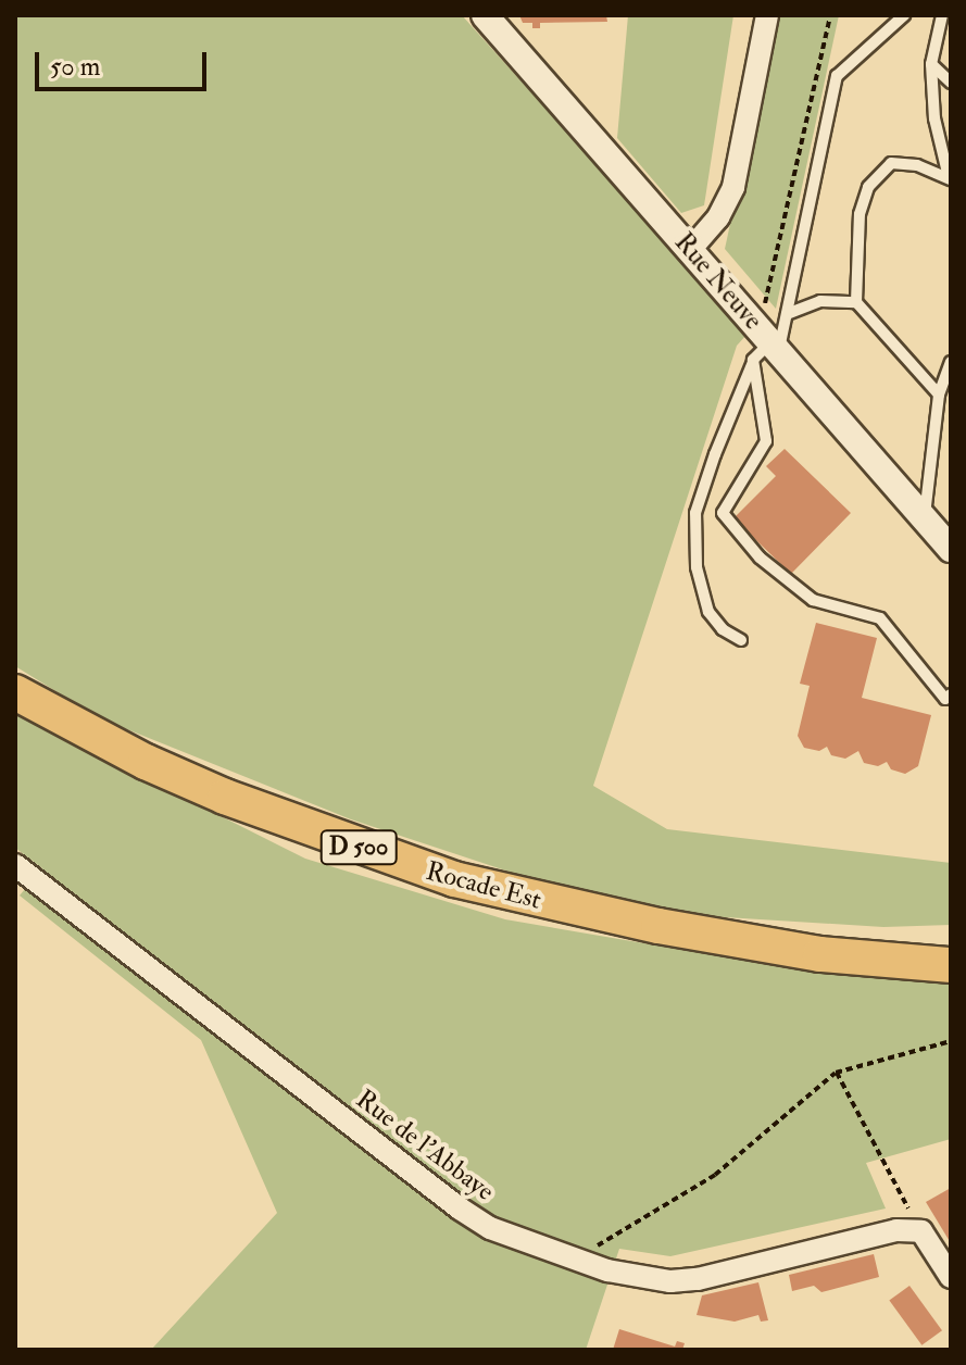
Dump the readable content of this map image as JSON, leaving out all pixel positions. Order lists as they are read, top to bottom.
{
  "streets": {
    "main road": ["D 500", "Rocade Est"],
    "street": ["Rue Neuve", "Rue de l'Abbaye"]
  },
  "crossings": [
    ["D 500", "Rocade Est"]
  ],
  "scale_bar": "50 m"
}
